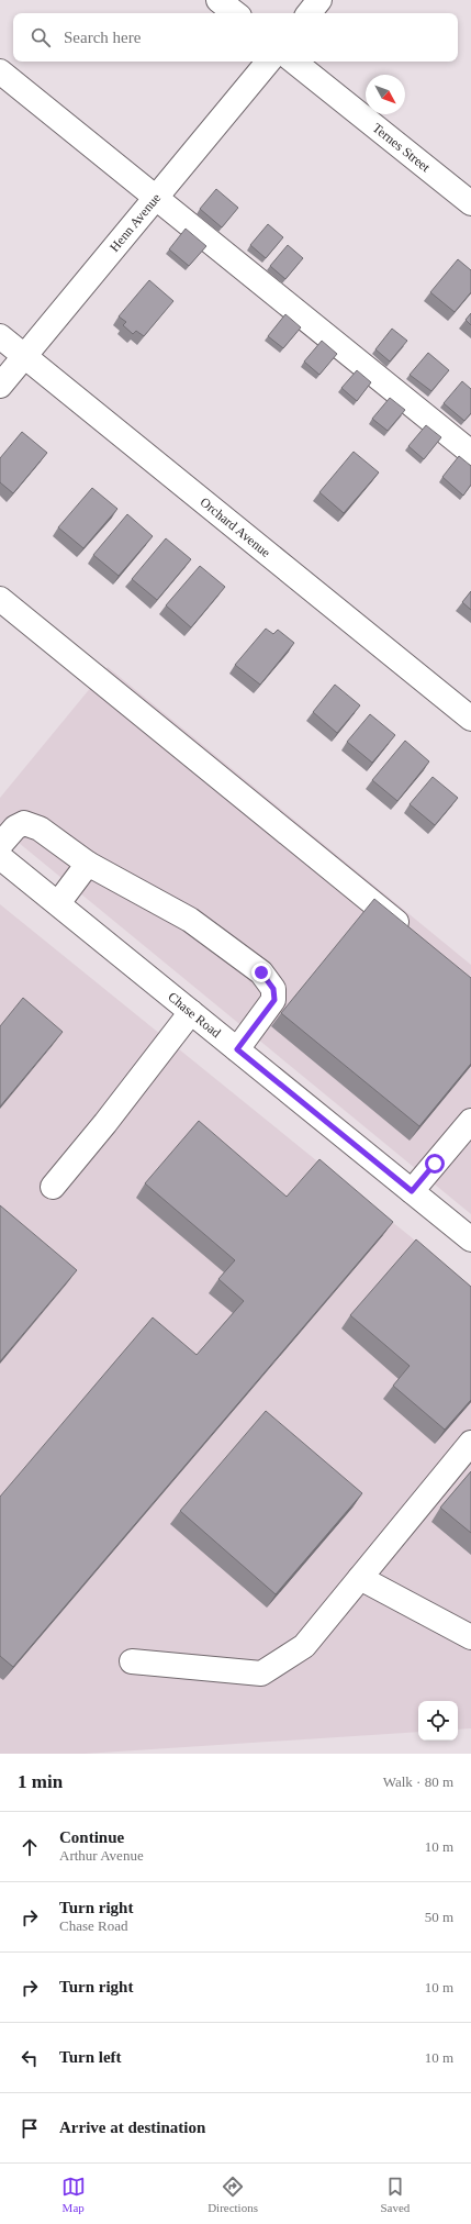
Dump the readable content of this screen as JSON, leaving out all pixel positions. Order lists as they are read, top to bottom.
{
  "streets": {
    "street": [
      "Ternes Street",
      "Henn Avenue",
      "Orchard Avenue",
      "Chase Road"
    ]
  },
  "crossings": [
    ["Henn Avenue", "Orchard Avenue"]
  ],
  "north": "bottom right",
  "page": {
    "search": "Search here",
    "heading": ["1 min", "Walk · 80 m"],
    "list": [
      ["Continue", "Arthur Avenue", "10 m"],
      ["Turn right", "Chase Road", "50 m"],
      ["Turn right", "10 m"],
      ["Turn left", "10 m"],
      "Arrive at destination"
    ],
    "nav": ["Map", "Directions", "Saved"]
  }
}
